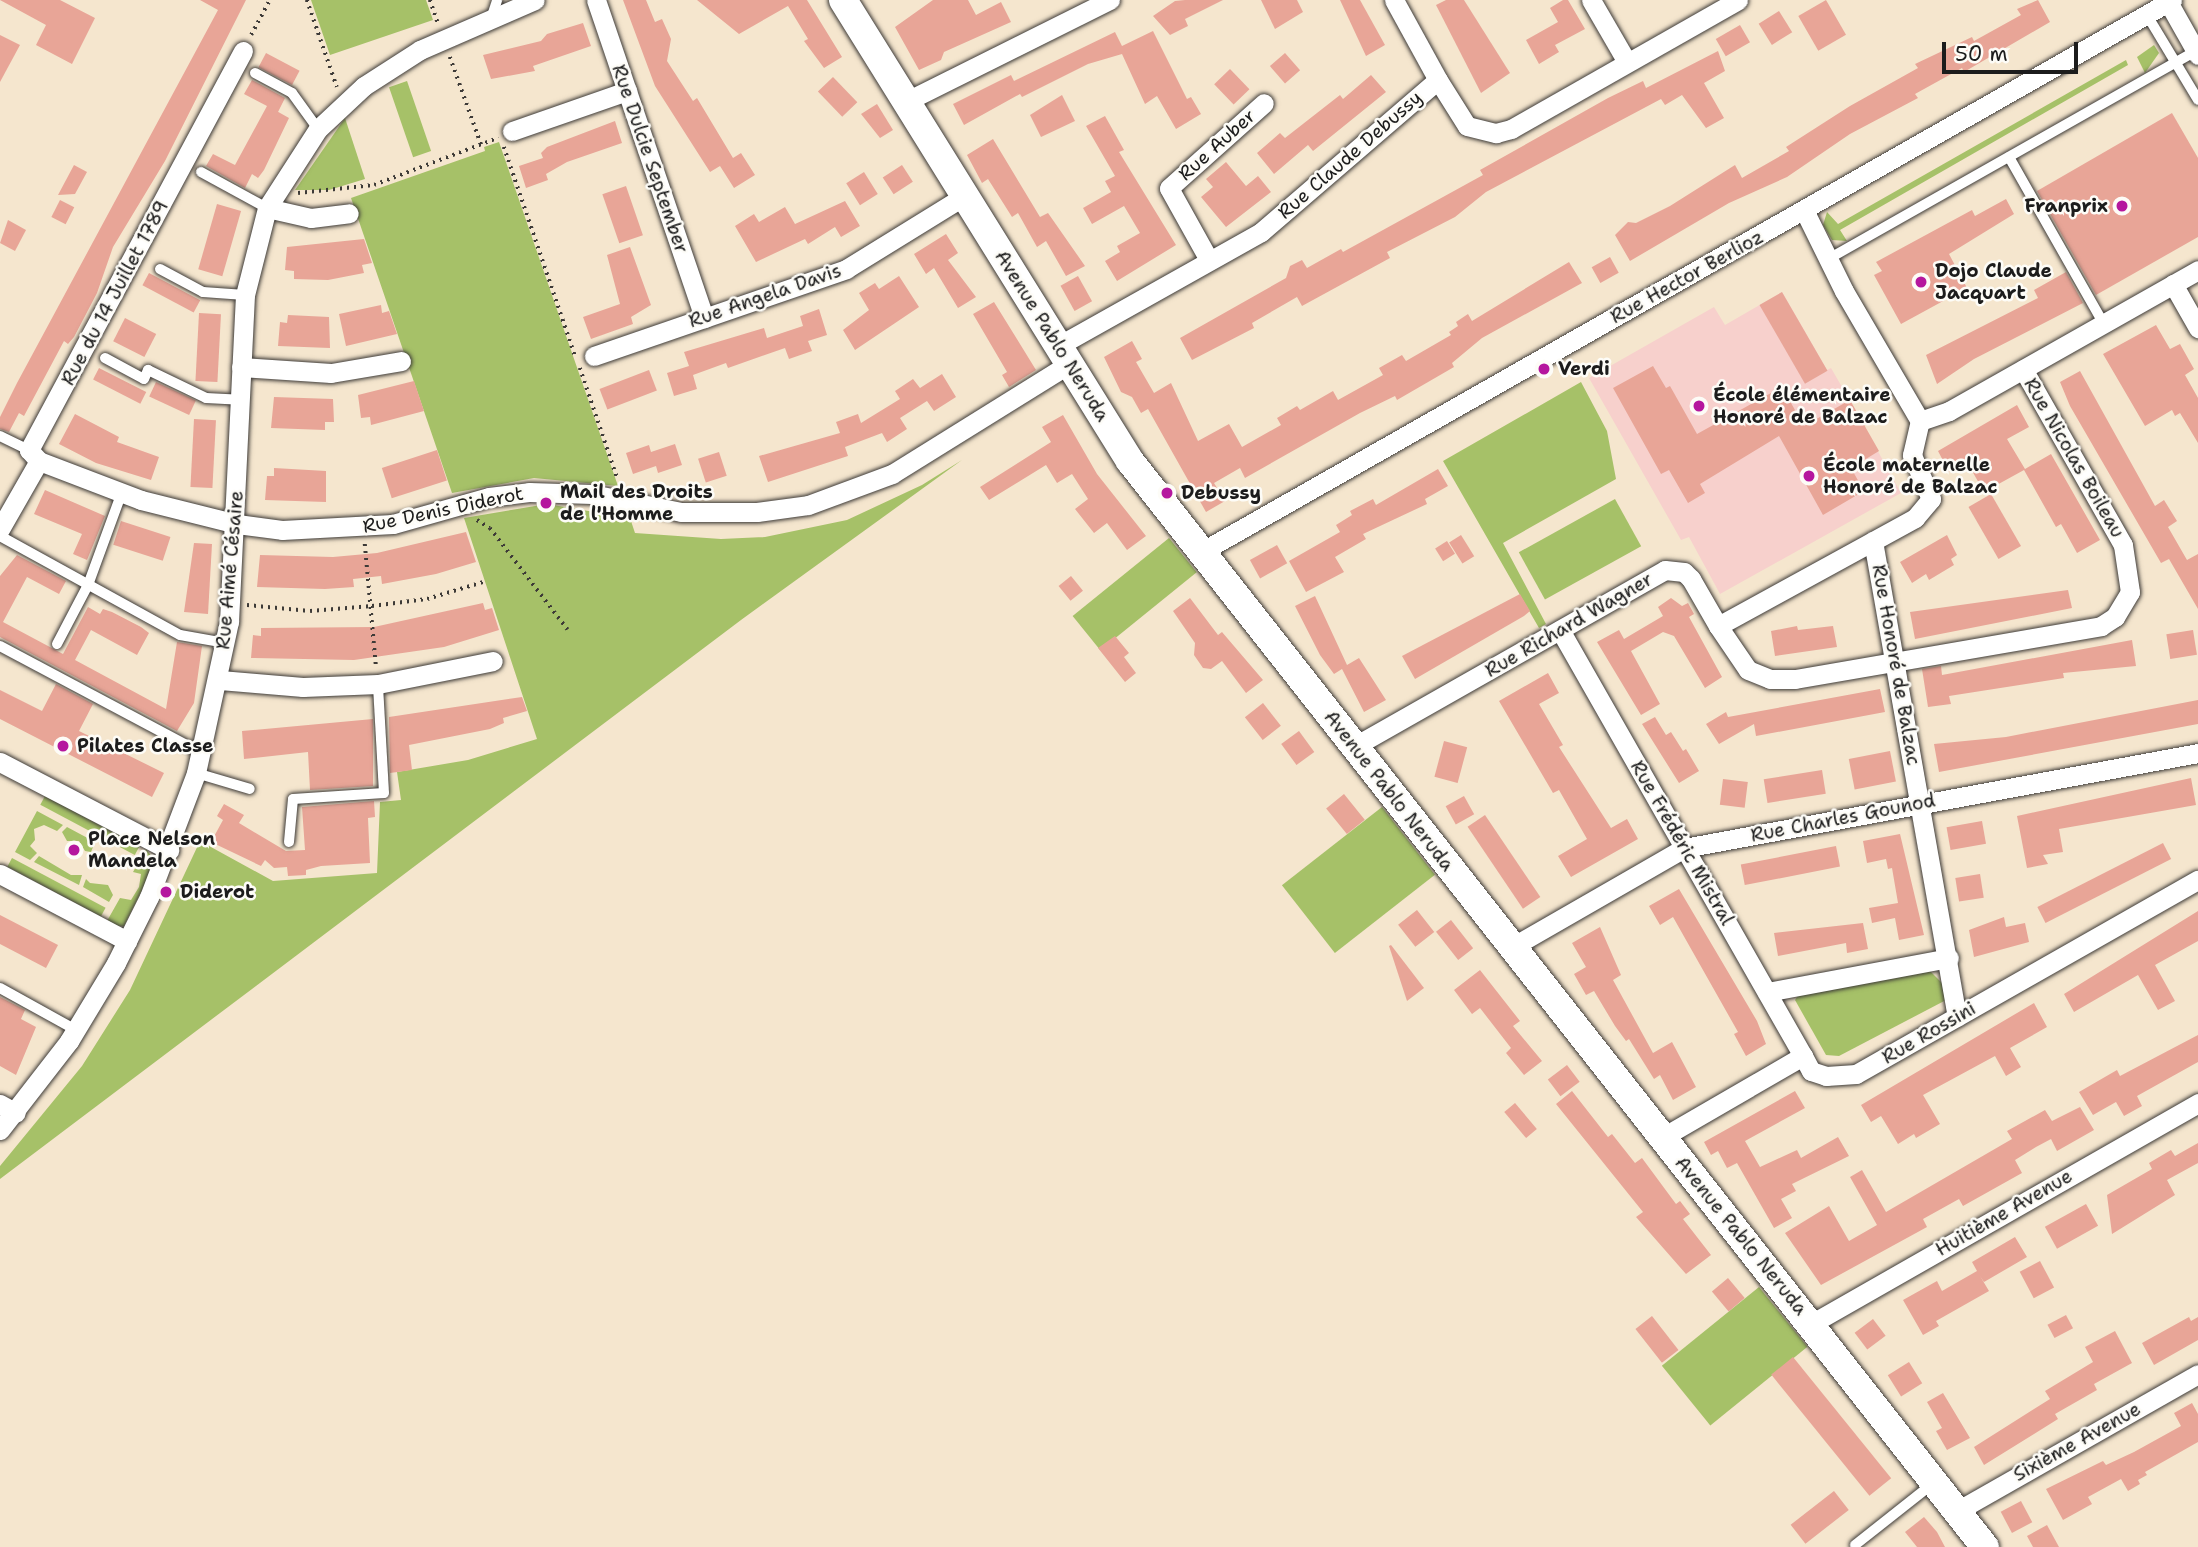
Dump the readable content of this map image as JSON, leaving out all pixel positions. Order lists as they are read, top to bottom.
{
  "streets": {
    "street": [
      "Rue Auber",
      "Rue Claude Debussy",
      "Rue Dulcie September",
      "Rue Hector Berlioz",
      "Rue du 14 Juillet 1789",
      "Rue Angela Davis",
      "Avenue Pablo Neruda",
      "Rue Nicolas Boileau",
      "Rue Denis Diderot",
      "Rue Aimé Césaire",
      "Rue Richard Wagner",
      "Rue Honoré de Balzac",
      "Rue Charles Gounod",
      "Rue Frédéric Mistral",
      "Rue Rossini",
      "Huitième Avenue",
      "Sixième Avenue"
    ]
  },
  "crossings": [
    ["Rue Auber", "Rue Claude Debussy"],
    ["Rue Claude Debussy", "Avenue Pablo Neruda"],
    ["Rue Claude Debussy", "Rue Denis Diderot"],
    ["Rue Dulcie September", "Rue Angela Davis"],
    ["Rue Hector Berlioz", "Avenue Pablo Neruda"],
    ["Rue du 14 Juillet 1789", "Rue Denis Diderot"],
    ["Rue Angela Davis", "Avenue Pablo Neruda"],
    ["Avenue Pablo Neruda", "Rue Denis Diderot"],
    ["Avenue Pablo Neruda", "Rue Richard Wagner"],
    ["Avenue Pablo Neruda", "Rue Charles Gounod"],
    ["Avenue Pablo Neruda", "Huitième Avenue"],
    ["Avenue Pablo Neruda", "Sixième Avenue"],
    ["Rue Nicolas Boileau", "Rue Richard Wagner"],
    ["Rue Nicolas Boileau", "Rue Honoré de Balzac"],
    ["Rue Denis Diderot", "Rue Aimé Césaire"],
    ["Rue Richard Wagner", "Rue Frédéric Mistral"],
    ["Rue Honoré de Balzac", "Rue Charles Gounod"],
    ["Rue Honoré de Balzac", "Rue Rossini"],
    ["Rue Charles Gounod", "Rue Frédéric Mistral"],
    ["Rue Frédéric Mistral", "Rue Rossini"]
  ],
  "places": [
    "Franprix",
    "Dojo Claude Jacquart",
    "Verdi",
    "École élémentaire Honoré de Balzac",
    "École maternelle Honoré de Balzac",
    "Debussy",
    "Mail des Droits de l'Homme",
    "Pilates Classe",
    "Place Nelson Mandela",
    "Diderot"
  ],
  "scale_bar": "50 m"
}
